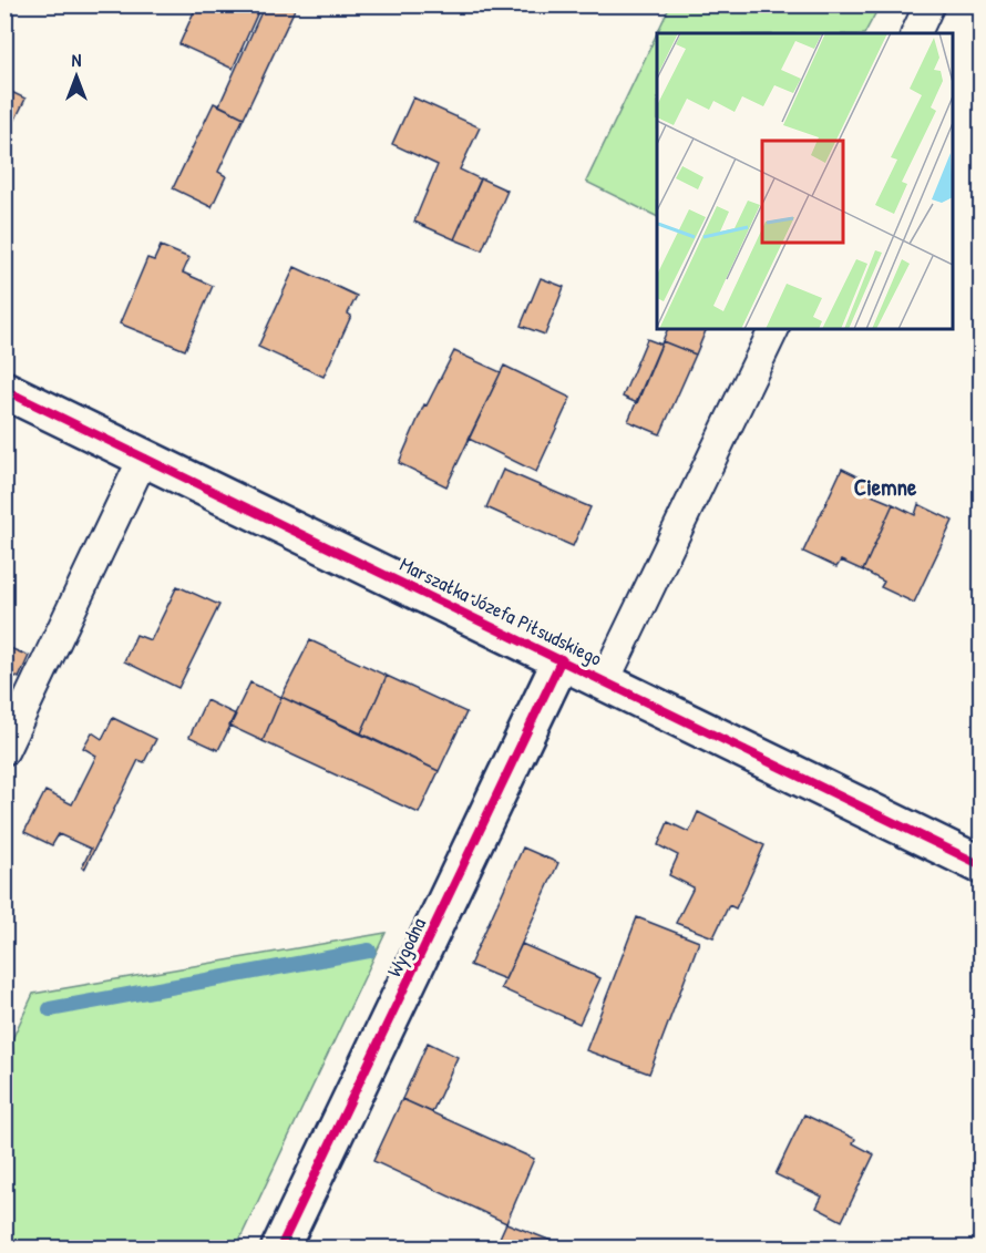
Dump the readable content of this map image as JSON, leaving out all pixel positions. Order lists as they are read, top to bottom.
{
  "streets": {
    "street": ["Marszałka Józefa Piłsudskiego", "Wygodna"]
  },
  "crossings": [
    ["Marszałka Józefa Piłsudskiego", "Wygodna"]
  ],
  "districts": ["Ciemne"],
  "north": "top"
}
